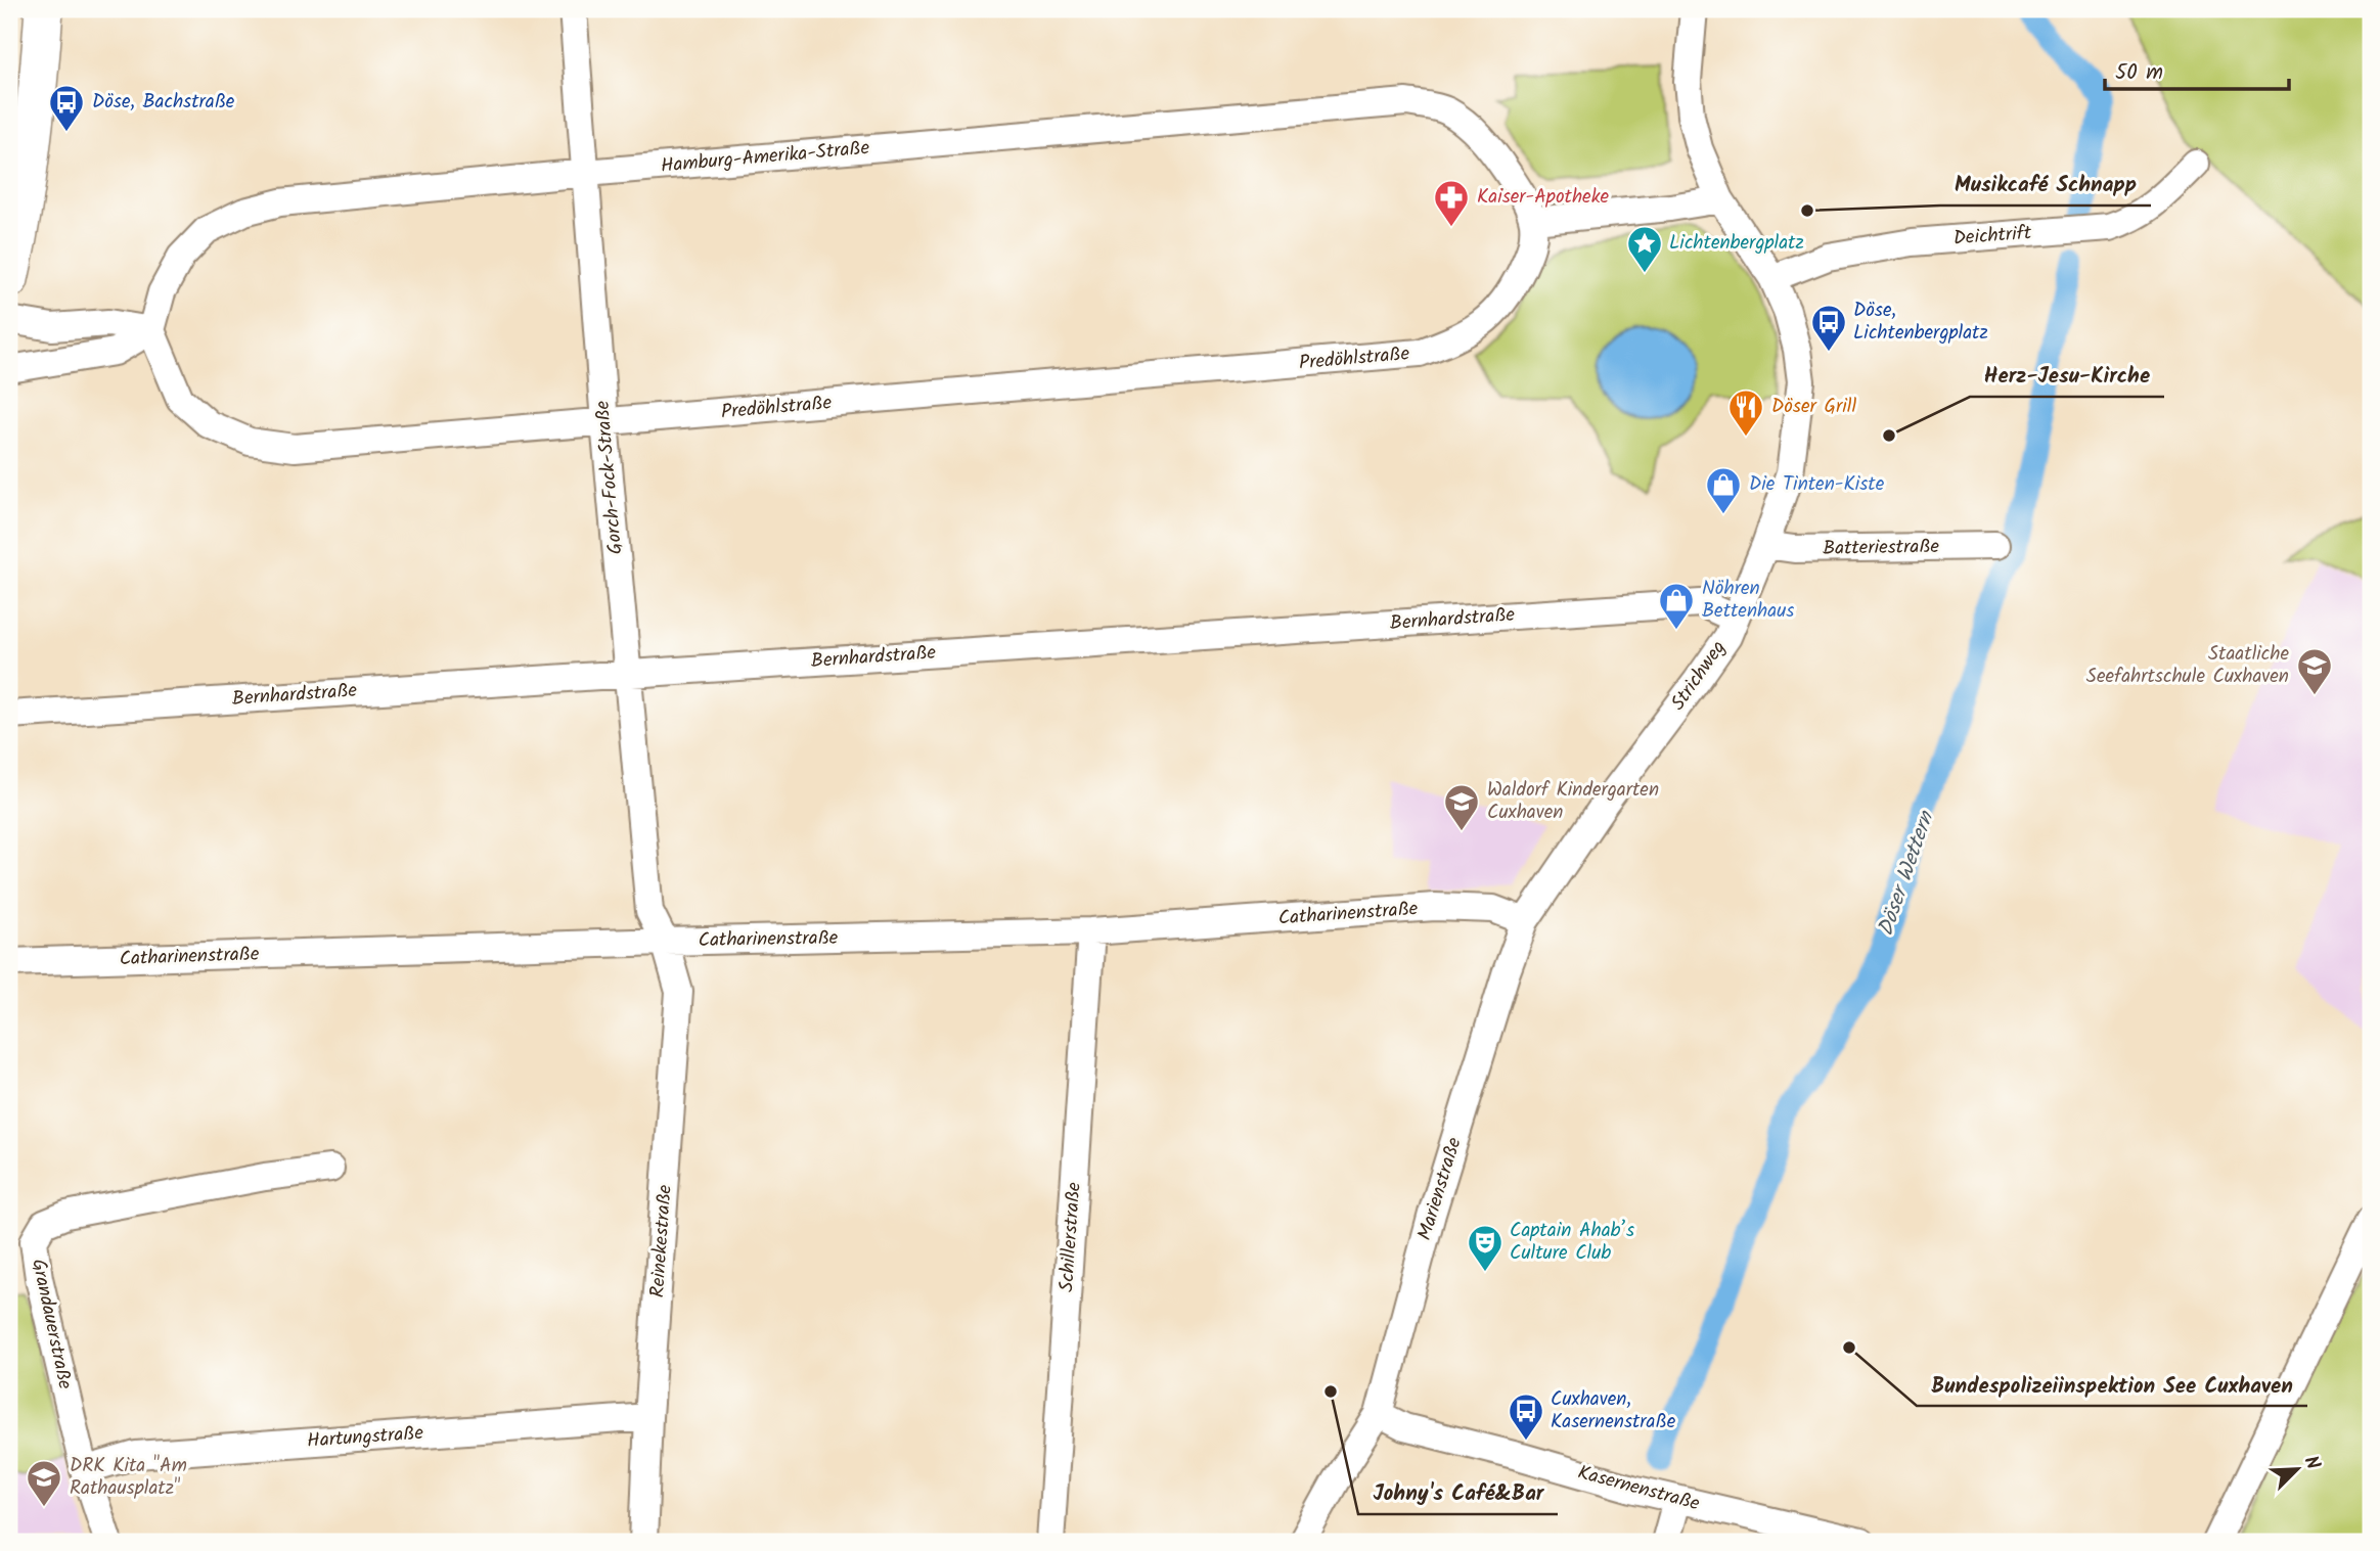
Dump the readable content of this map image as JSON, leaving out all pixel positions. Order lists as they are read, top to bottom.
{
  "streets": {
    "street": [
      "Hamburg-Amerika-Straße",
      "Deichtrift",
      "Predöhlstraße",
      "Gorch-Fock-Straße",
      "Batteriestraße",
      "Bernhardstraße",
      "Strichweg",
      "Catharinenstraße",
      "Marienstraße",
      "Schillerstraße",
      "Reinekestraße",
      "Grandauerstraße",
      "Hartungstraße",
      "Kasernenstraße"
    ]
  },
  "crossings": [
    ["Hamburg-Amerika-Straße", "Predöhlstraße"],
    ["Hamburg-Amerika-Straße", "Gorch-Fock-Straße"],
    ["Deichtrift", "Strichweg"],
    ["Predöhlstraße", "Gorch-Fock-Straße"],
    ["Gorch-Fock-Straße", "Bernhardstraße"],
    ["Gorch-Fock-Straße", "Catharinenstraße"],
    ["Gorch-Fock-Straße", "Reinekestraße"],
    ["Batteriestraße", "Strichweg"],
    ["Bernhardstraße", "Strichweg"],
    ["Strichweg", "Marienstraße"],
    ["Catharinenstraße", "Marienstraße"],
    ["Catharinenstraße", "Schillerstraße"],
    ["Catharinenstraße", "Reinekestraße"],
    ["Marienstraße", "Kasernenstraße"],
    ["Reinekestraße", "Hartungstraße"],
    ["Grandauerstraße", "Hartungstraße"]
  ],
  "water": ["Döser Wettern"],
  "places": {
    "bus stop": ["Döse, Bachstraße", "Döse, Lichtenbergplatz", "Cuxhaven, Kasernenstraße"],
    "other": [
      "Musikcafé Schnapp",
      "Herz-Jesu-Kirche",
      "Bundespolizeiinspektion See Cuxhaven",
      "Johny's Café&Bar"
    ],
    "pharmacy": ["Kaiser-Apotheke"],
    "place": ["Lichtenbergplatz"],
    "restaurant": ["Döser Grill"],
    "shop": ["Die Tinten-Kiste", "Nöhren Bettenhaus"],
    "school or university": ["Staatliche Seefahrtschule Cuxhaven", "Waldorf Kindergarten Cuxhaven", "DRK Kita \"Am Rathausplatz\""],
    "theatre": ["Captain Ahab’s Culture Club"]
  },
  "scale_bar": "50 m",
  "north": "top right"
}
